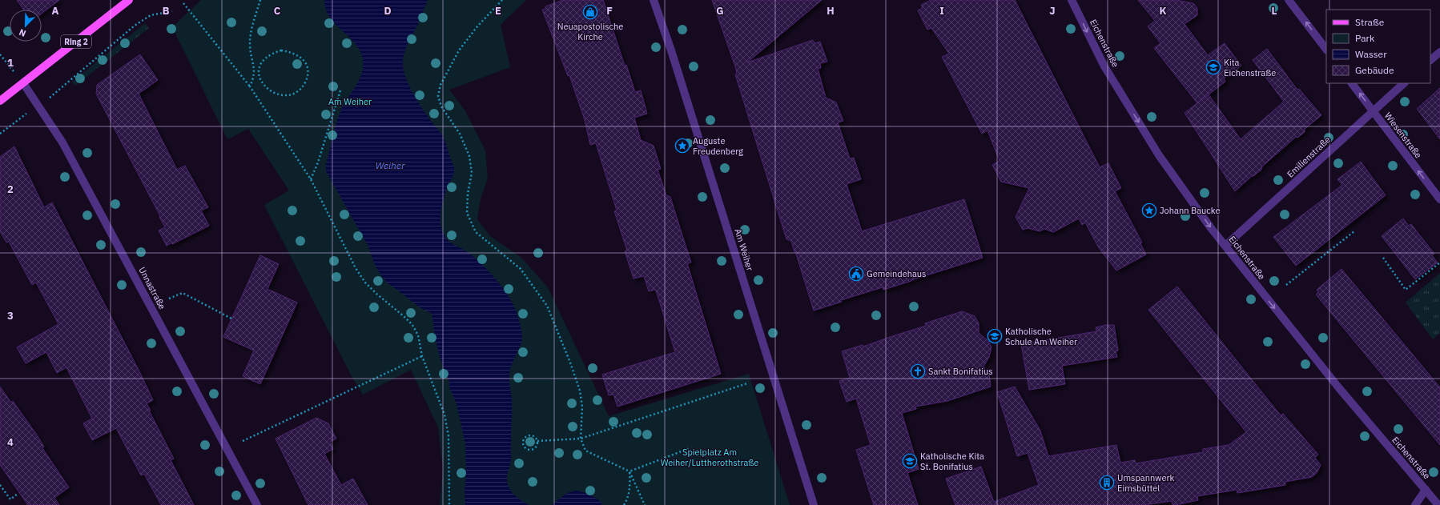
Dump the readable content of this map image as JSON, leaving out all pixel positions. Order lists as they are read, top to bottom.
{
  "streets": {
    "main road": ["Ring 2"],
    "street": [
      "Eichenstraße",
      "Wiesenstraße",
      "Emilienstraße",
      "Am Weiher",
      "Unnastraße"
    ]
  },
  "crossings": [
    ["Ring 2", "Unnastraße"],
    ["Eichenstraße", "Emilienstraße"],
    ["Wiesenstraße", "Emilienstraße"]
  ],
  "one_way": ["Eichenstraße", "Wiesenstraße"],
  "water": ["Weiher"],
  "parks": ["Am Weiher", "Spielplatz Am Weiher/Luttherothstraße"],
  "places": {
    "shop": ["Neuapostolische Kirche"],
    "school or university": ["Kita Eichenstraße", "Katholische Schule Am Weiher", "Katholische Kita St. Bonifatius"],
    "place": ["Auguste Freudenberg", "Johann Baucke"],
    "public building": ["Gemeindehaus"],
    "church": ["Sankt Bonifatius"],
    "building": ["Umspannwerk Eimsbüttel"]
  },
  "legend": [
    "Straße",
    "Park",
    "Wasser",
    "Gebäude"
  ],
  "north": "bottom left",
  "grid": {
    "columns": [
      "A",
      "B",
      "C",
      "D",
      "E",
      "F",
      "G",
      "H",
      "I",
      "J",
      "K",
      "L"
    ],
    "rows": [
      "1",
      "2",
      "3",
      "4"
    ]
  }
}
